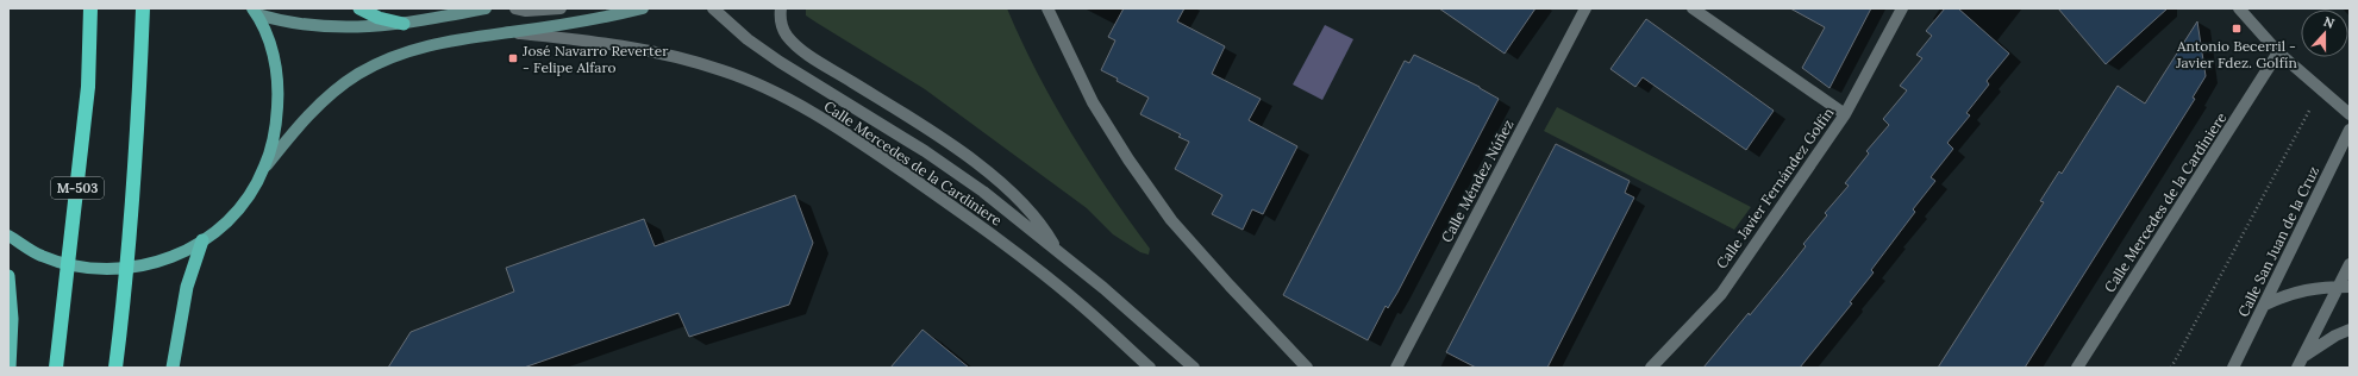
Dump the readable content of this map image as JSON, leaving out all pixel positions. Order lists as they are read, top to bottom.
{
  "streets": {
    "highway": ["M-503"],
    "street": [
      "Calle Mercedes de la Cardiniere",
      "Calle Méndez Núñez",
      "Calle Javier Fernández Golfín",
      "Calle San Juan de la Cruz"
    ]
  },
  "places": {
    "transit": ["Antonio Becerril - Javier Fdez. Golfín", "José Navarro Reverter - Felipe Alfaro"]
  },
  "north": "top"
}
